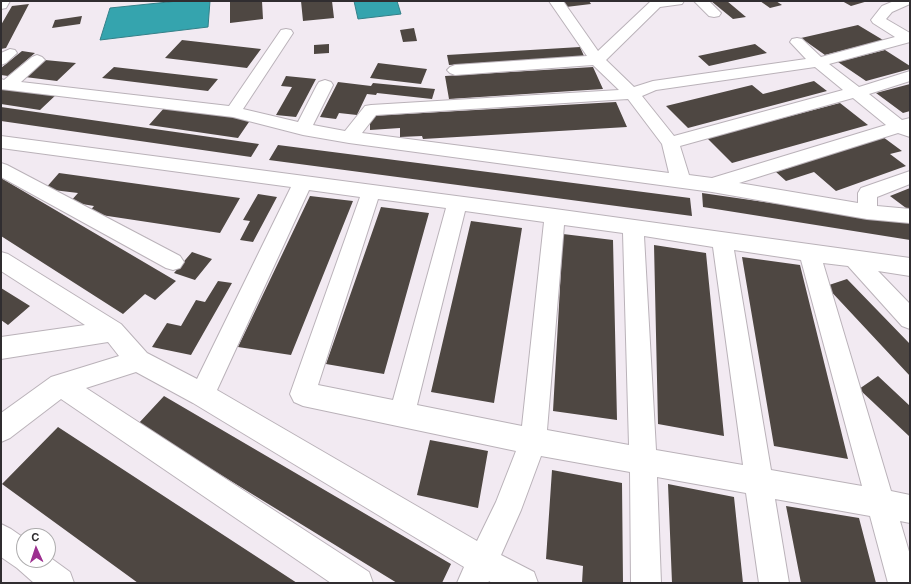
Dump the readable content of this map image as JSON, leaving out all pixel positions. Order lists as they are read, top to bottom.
{
  "north": "top"
}
